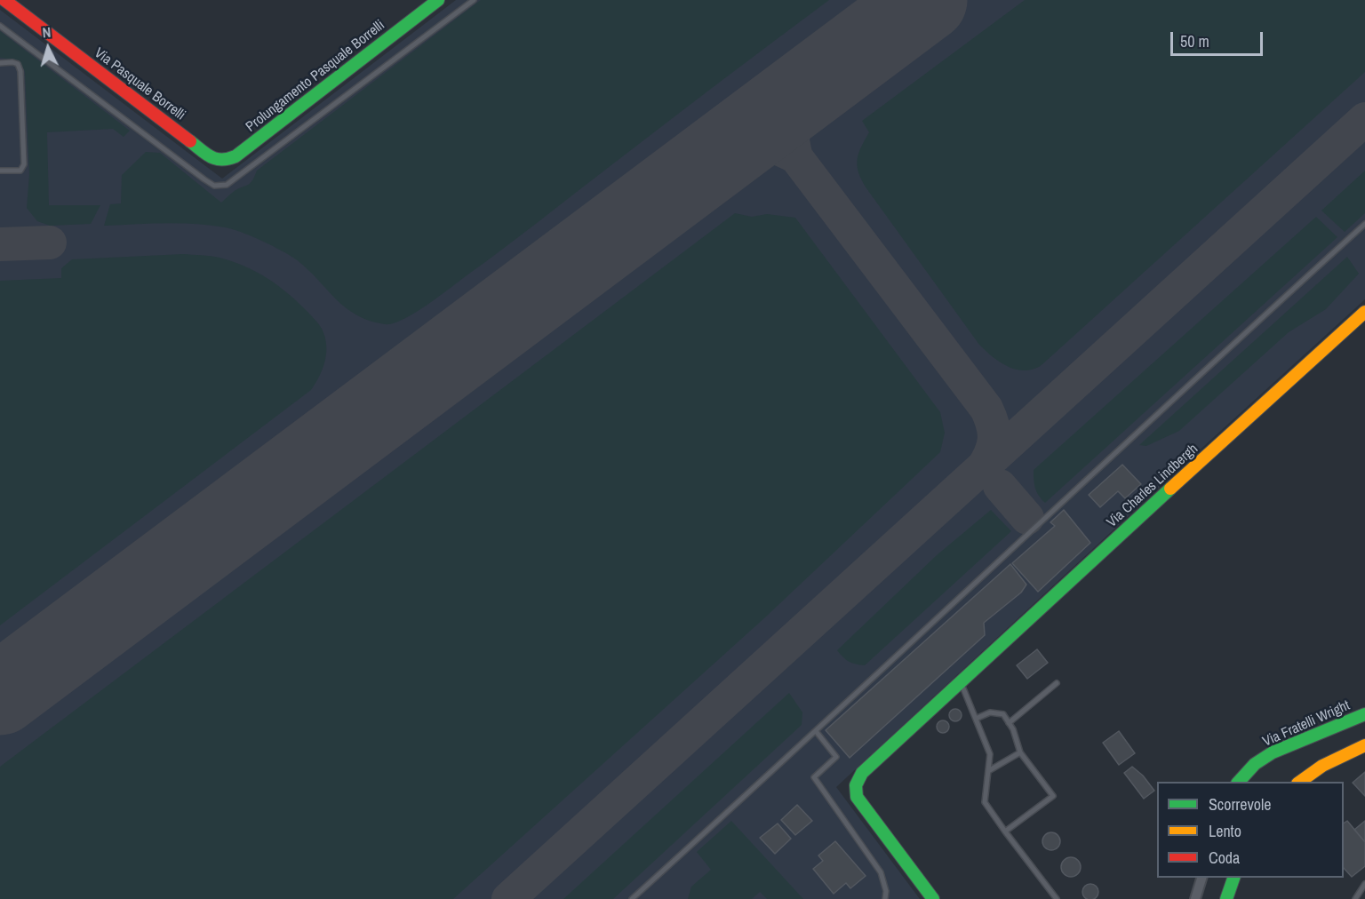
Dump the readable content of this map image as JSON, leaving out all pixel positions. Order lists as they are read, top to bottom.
{
  "streets": {
    "main road": [
      "Prolungamento Pasquale Borrelli",
      "Via Pasquale Borrelli",
      "Via Charles Lindbergh",
      "Via Fratelli Wright"
    ]
  },
  "crossings": [
    ["Prolungamento Pasquale Borrelli", "Via Pasquale Borrelli"]
  ],
  "legend": ["Scorrevole", "Lento", "Coda"],
  "scale_bar": "50 m",
  "north": "top"
}
